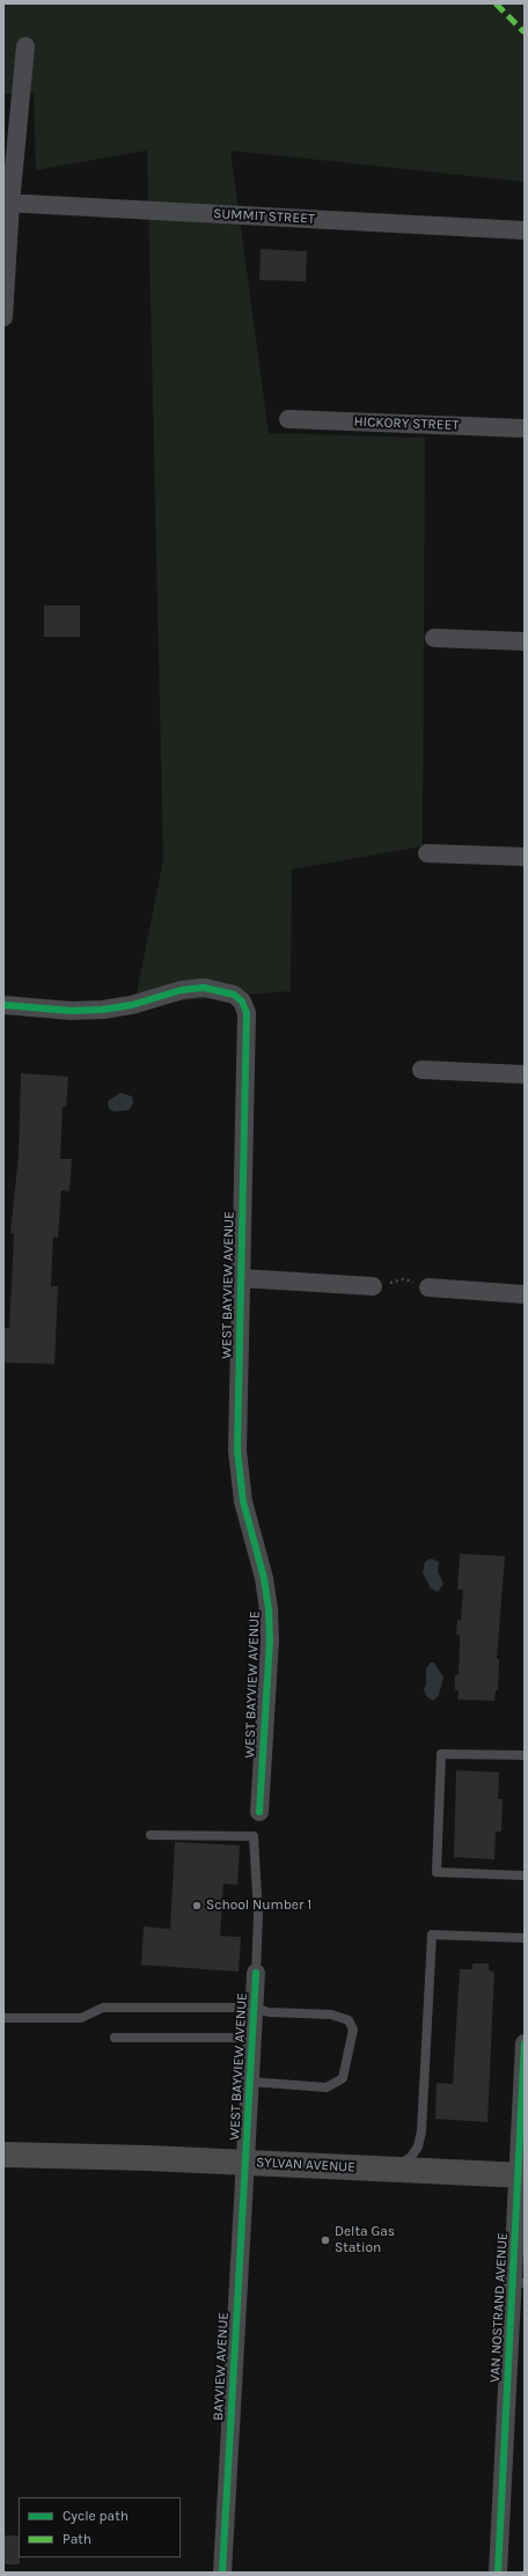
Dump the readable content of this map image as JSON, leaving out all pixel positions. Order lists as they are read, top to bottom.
{
  "streets": {
    "main road": ["SYLVAN AVENUE"],
    "street": [
      "SUMMIT STREET",
      "HICKORY STREET",
      "WEST BAYVIEW AVENUE",
      "VAN NOSTRAND AVENUE",
      "BAYVIEW AVENUE"
    ]
  },
  "crossings": [
    ["WEST BAYVIEW AVENUE", "SYLVAN AVENUE"],
    ["WEST BAYVIEW AVENUE", "BAYVIEW AVENUE"],
    ["SYLVAN AVENUE", "VAN NOSTRAND AVENUE"],
    ["SYLVAN AVENUE", "BAYVIEW AVENUE"]
  ],
  "places": ["School Number 1", "Delta Gas Station"],
  "legend": ["Cycle path", "Path"]
}
